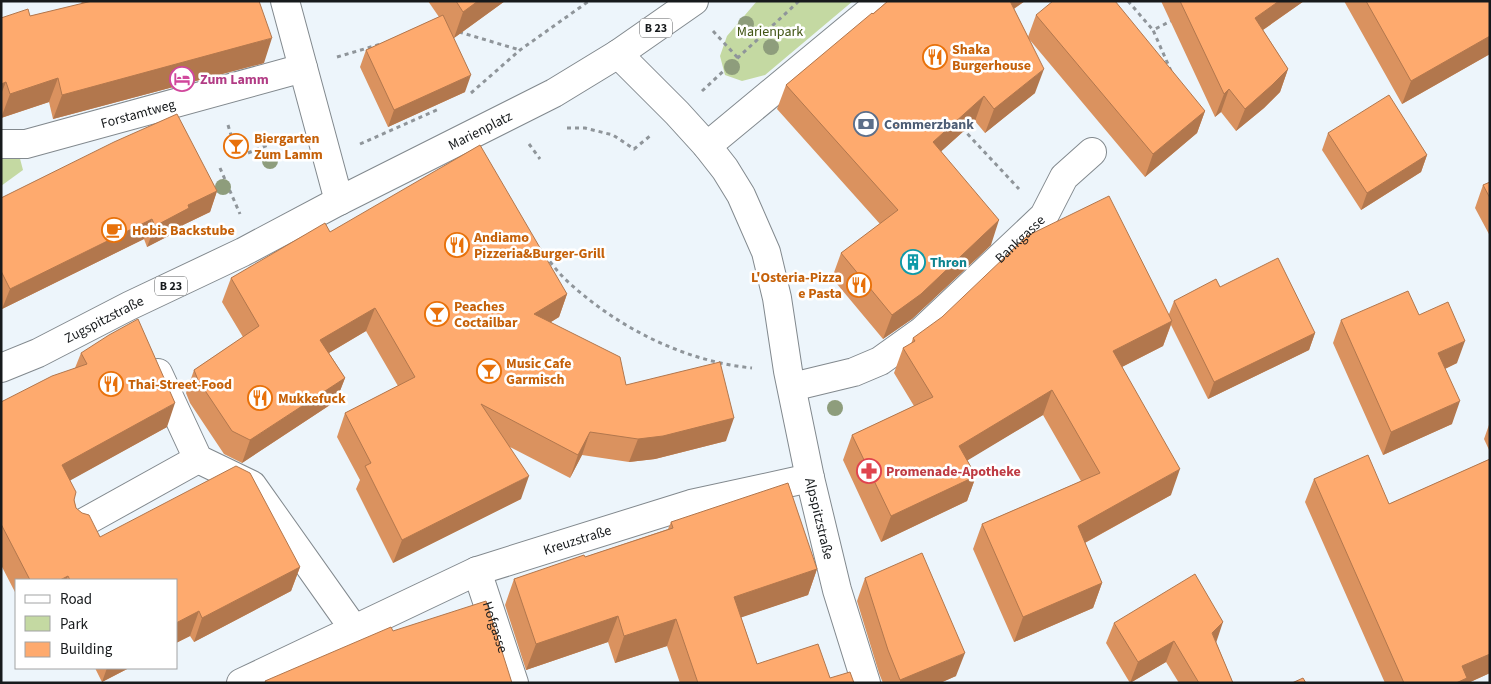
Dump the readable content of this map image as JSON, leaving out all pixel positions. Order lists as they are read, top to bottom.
{
  "streets": {
    "street": [
      "B 23",
      "Forstamtweg",
      "Marienplatz",
      "Bankgasse",
      "Zugspitzstraße",
      "Alpspitzstraße",
      "Kreuzstraße",
      "Hofgasse"
    ]
  },
  "crossings": [
    ["Marienplatz", "Zugspitzstraße"],
    ["Bankgasse", "Alpspitzstraße"],
    ["Alpspitzstraße", "Kreuzstraße"],
    ["Kreuzstraße", "Hofgasse"]
  ],
  "parks": ["Marienpark"],
  "places": {
    "restaurant": [
      "Shaka Burgerhouse",
      "Andiamo Pizzeria&Burger-Grill",
      "L'Osteria-Pizza e Pasta",
      "Thai-Street-Food",
      "Mukkefuck"
    ],
    "hotel": ["Zum Lamm"],
    "bank": ["Commerzbank"],
    "bar": ["Biergarten Zum Lamm", "Peaches Coctailbar", "Music Cafe Garmisch"],
    "cafe": ["Hobis Backstube"],
    "building": ["Thron"],
    "pharmacy": ["Promenade-Apotheke"]
  },
  "legend": ["Road", "Park", "Building"]
}
